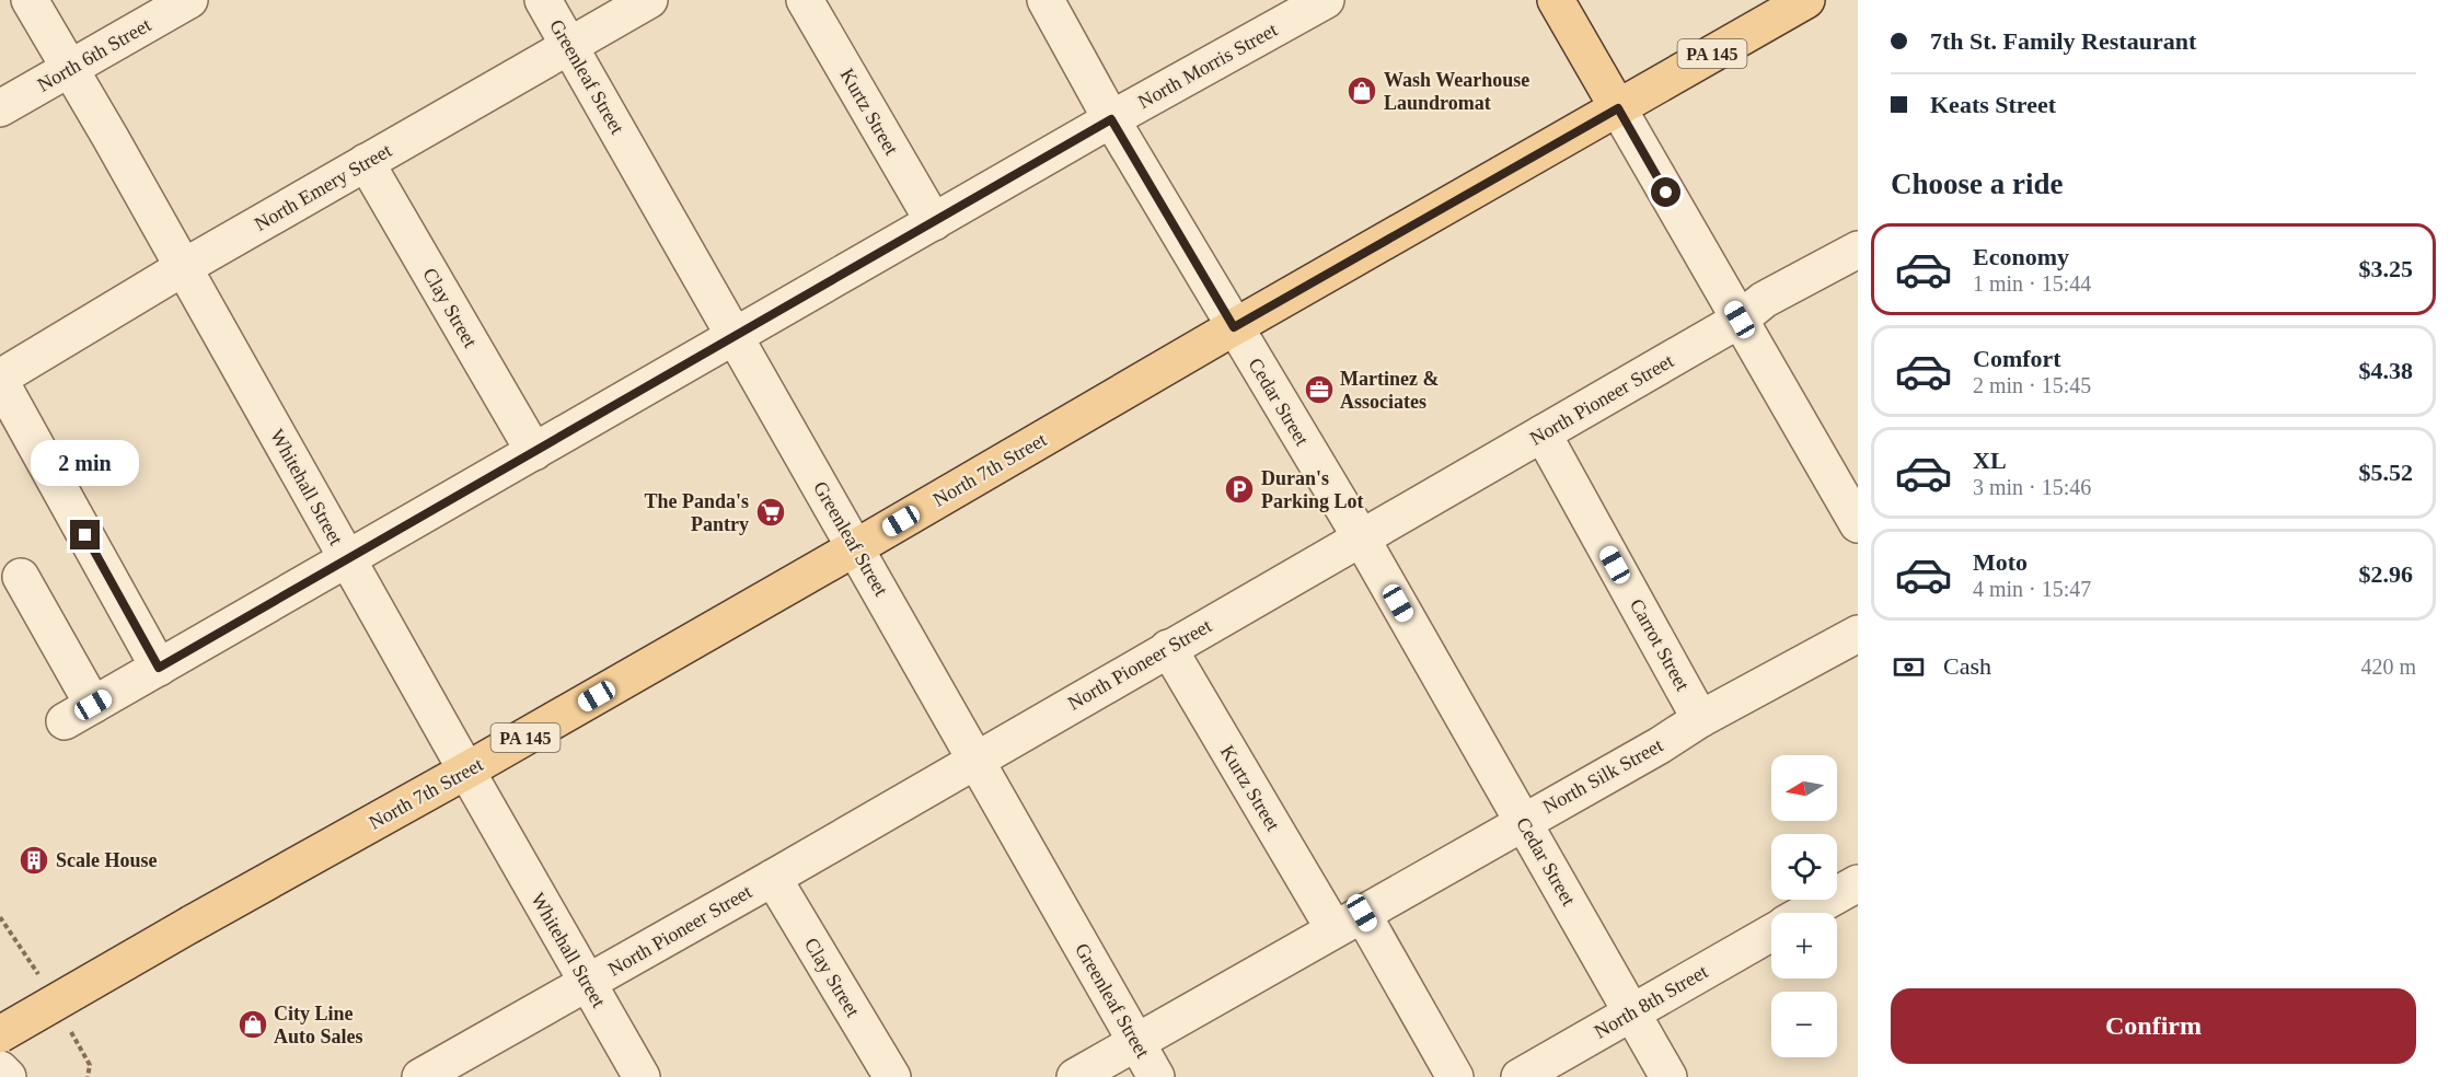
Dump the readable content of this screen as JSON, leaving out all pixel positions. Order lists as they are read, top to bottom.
{
  "streets": {
    "main road": ["PA 145", "North 7th Street"],
    "street": [
      "North 6th Street",
      "North Morris Street",
      "Greenleaf Street",
      "Kurtz Street",
      "North Emery Street",
      "Clay Street",
      "North Pioneer Street",
      "Cedar Street",
      "Whitehall Street",
      "Carrot Street",
      "North Silk Street",
      "North 8th Street"
    ]
  },
  "crossings": [
    ["North 6th Street", "Whitehall Street"],
    ["North Morris Street", "Greenleaf Street"],
    ["North Morris Street", "Kurtz Street"],
    ["North Morris Street", "Clay Street"],
    ["North Morris Street", "Cedar Street"],
    ["North Morris Street", "Whitehall Street"],
    ["Greenleaf Street", "North Emery Street"],
    ["Greenleaf Street", "North Pioneer Street"],
    ["Greenleaf Street", "North 7th Street"],
    ["Greenleaf Street", "North Silk Street"],
    ["Kurtz Street", "North Pioneer Street"],
    ["Kurtz Street", "North Silk Street"],
    ["North Emery Street", "Clay Street"],
    ["North Emery Street", "Whitehall Street"],
    ["Clay Street", "North Pioneer Street"],
    ["North Pioneer Street", "Cedar Street"],
    ["North Pioneer Street", "Whitehall Street"],
    ["North Pioneer Street", "Carrot Street"],
    ["Cedar Street", "North 7th Street"],
    ["Cedar Street", "North Silk Street"],
    ["Cedar Street", "North 8th Street"],
    ["North 7th Street", "Whitehall Street"],
    ["Carrot Street", "North Silk Street"]
  ],
  "places": {
    "shop": ["Wash Wearhouse Laundromat", "City Line Auto Sales"],
    "office": ["Martinez & Associates"],
    "parking": ["Duran's Parking Lot"],
    "supermarket": ["The Panda's Pantry"],
    "building": ["Scale House"]
  },
  "north": "left",
  "page": {
    "banner": ["7th St. Family Restaurant", "Keats Street"],
    "heading": "Choose a ride",
    "list": [
      {
        "name": "Economy",
        "note": "1 min · 15:44",
        "value": "$3.25"
      },
      {
        "name": "Comfort",
        "note": "2 min · 15:45",
        "value": "$4.38"
      },
      {
        "name": "XL",
        "note": "3 min · 15:46",
        "value": "$5.52"
      },
      {
        "name": "Moto",
        "note": "4 min · 15:47",
        "value": "$2.96"
      }
    ],
    "bubble": "2 min",
    "pay": ["Cash", "420 m"],
    "map_buttons": ["+", "−"],
    "buttons": "Confirm"
  }
}
